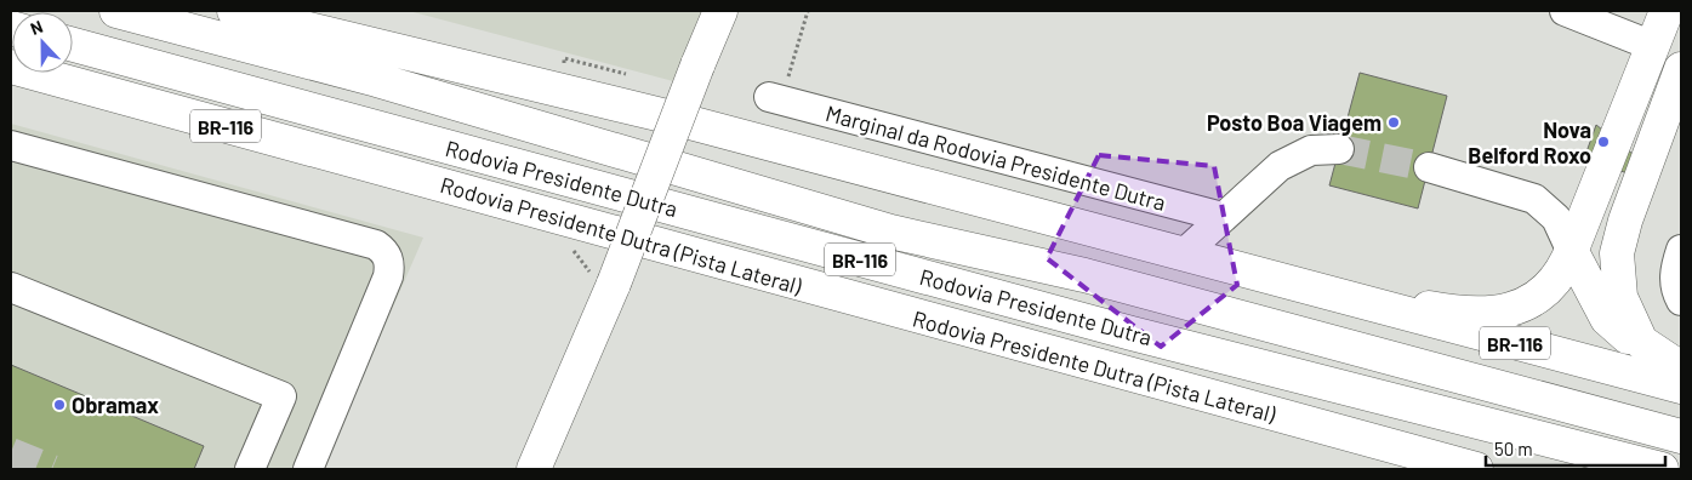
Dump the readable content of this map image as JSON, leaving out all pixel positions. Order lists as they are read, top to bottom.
{
  "streets": {
    "main road": ["BR-116", "Rodovia Presidente Dutra", "Rodovia Presidente Dutra (Pista Lateral)"],
    "street": ["Marginal da Rodovia Presidente Dutra"]
  },
  "places": ["Posto Boa Viagem", "Nova Belford Roxo", "Obramax"],
  "scale_bar": "50 m",
  "north": "top"
}
